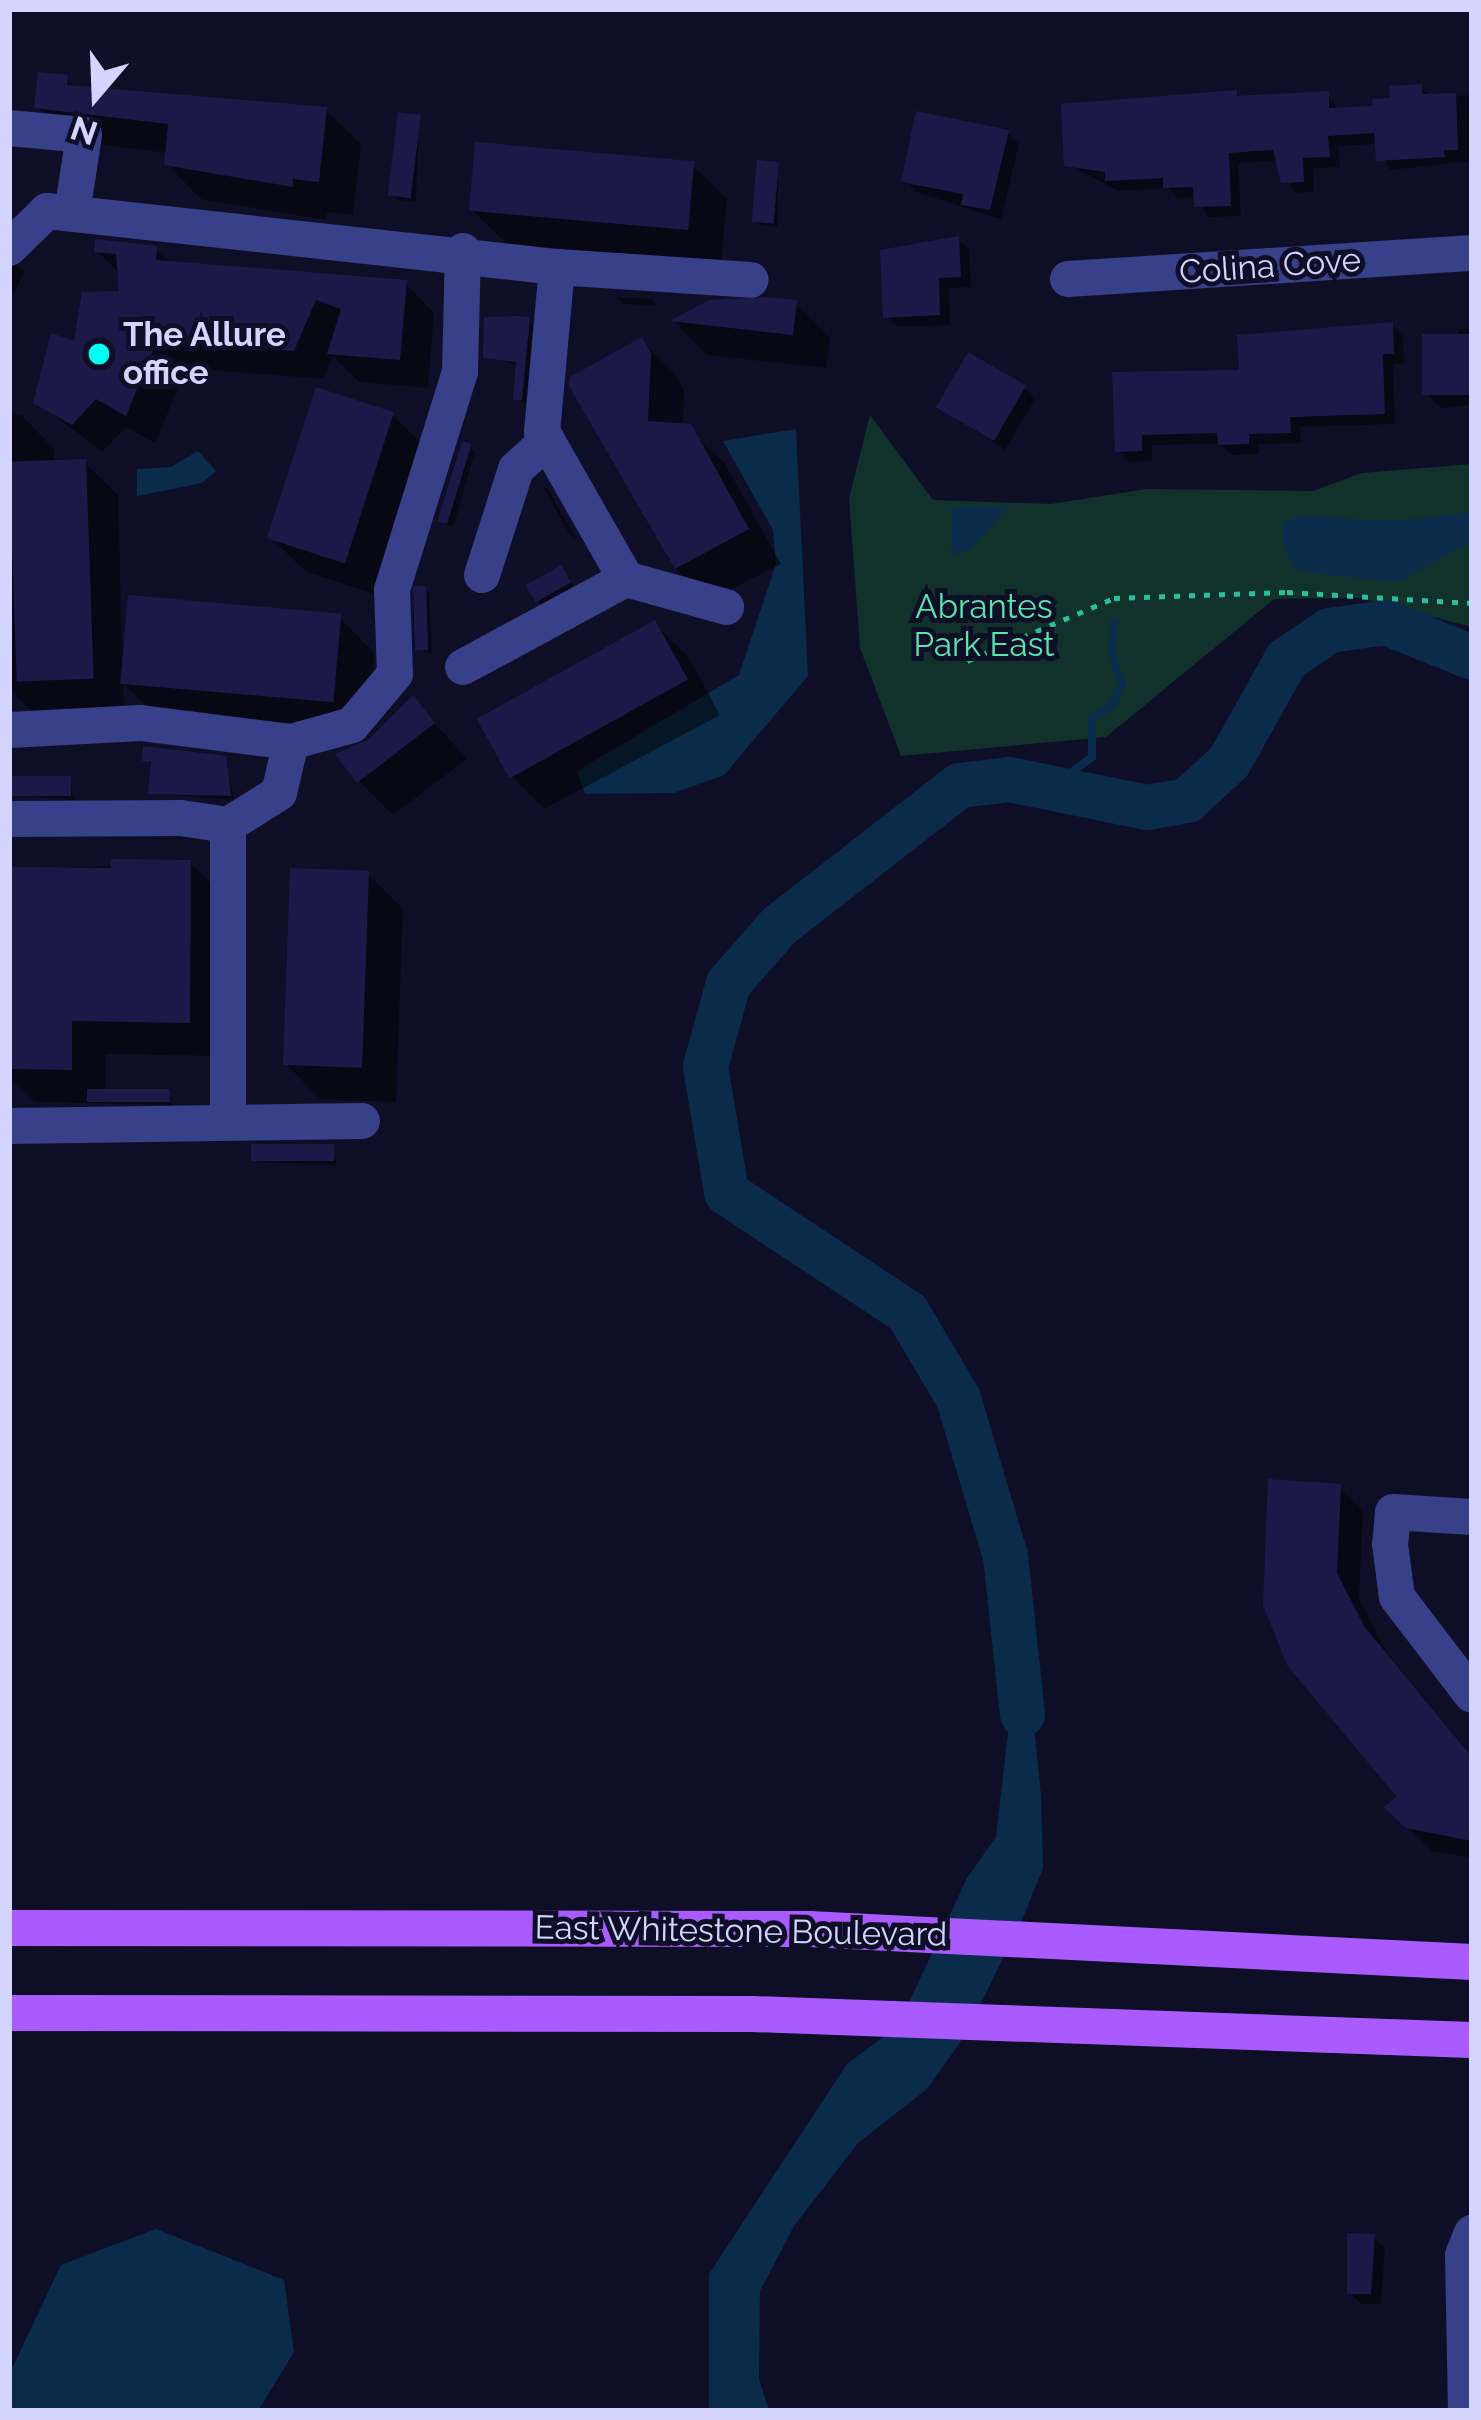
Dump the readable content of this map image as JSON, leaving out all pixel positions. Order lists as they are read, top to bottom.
{
  "streets": {
    "main road": ["East Whitestone Boulevard"],
    "street": ["Colina Cove"]
  },
  "parks": ["Abrantes Park East"],
  "places": ["The Allure office"],
  "north": "bottom"
}
